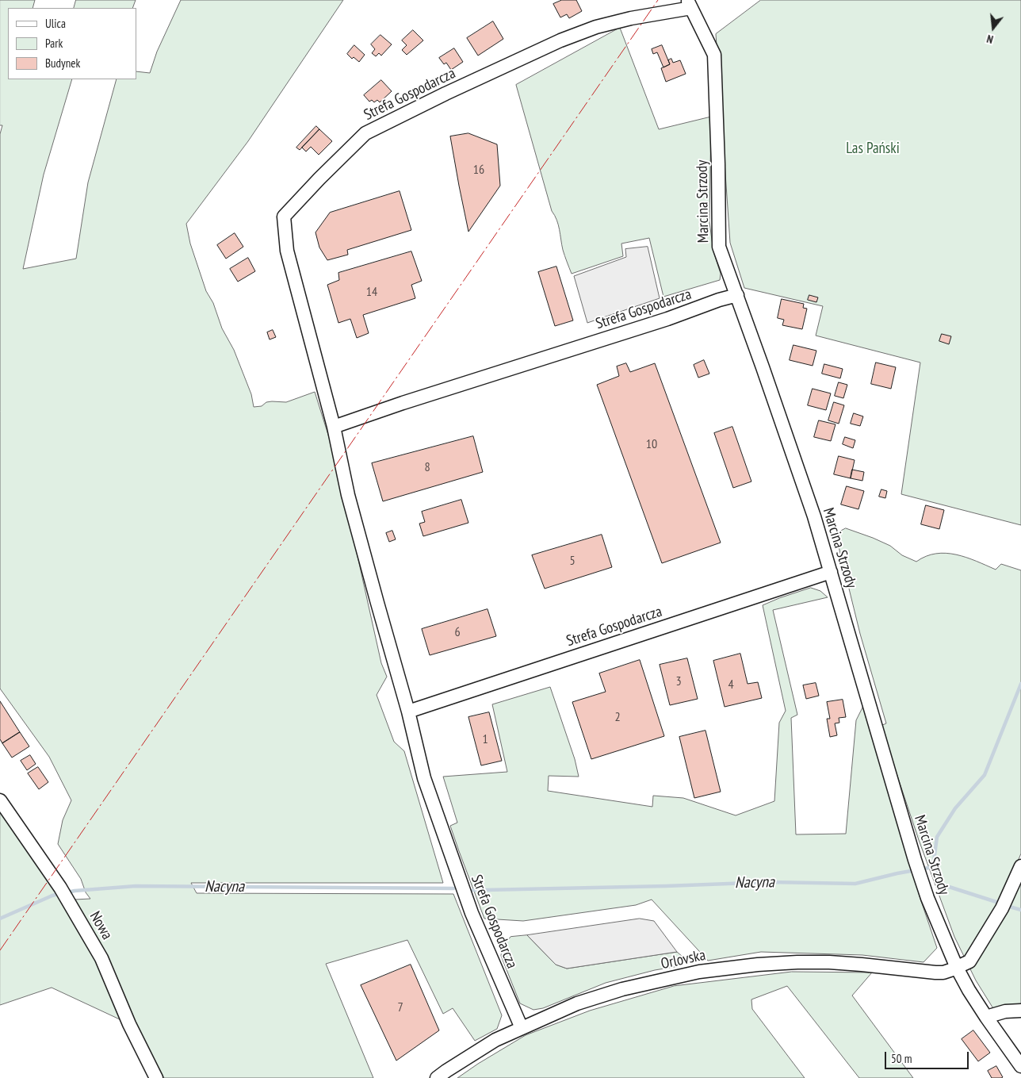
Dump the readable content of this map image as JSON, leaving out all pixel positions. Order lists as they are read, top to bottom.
{
  "streets": {
    "street": [
      "Strefa Gospodarcza",
      "Marcina Strzody",
      "Nowa",
      "Orlovska"
    ]
  },
  "crossings": [
    ["Strefa Gospodarcza", "Marcina Strzody"],
    ["Strefa Gospodarcza", "Orlovska"],
    ["Marcina Strzody", "Orlovska"]
  ],
  "water": ["Nacyna"],
  "parks": ["Las Pański"],
  "house_numbers": [
    "16",
    "14",
    "10",
    "8",
    "5",
    "6",
    "3",
    "4",
    "2",
    "1",
    "7"
  ],
  "legend": ["Ulica", "Park", "Budynek"],
  "scale_bar": "50 m",
  "north": "bottom"
}
